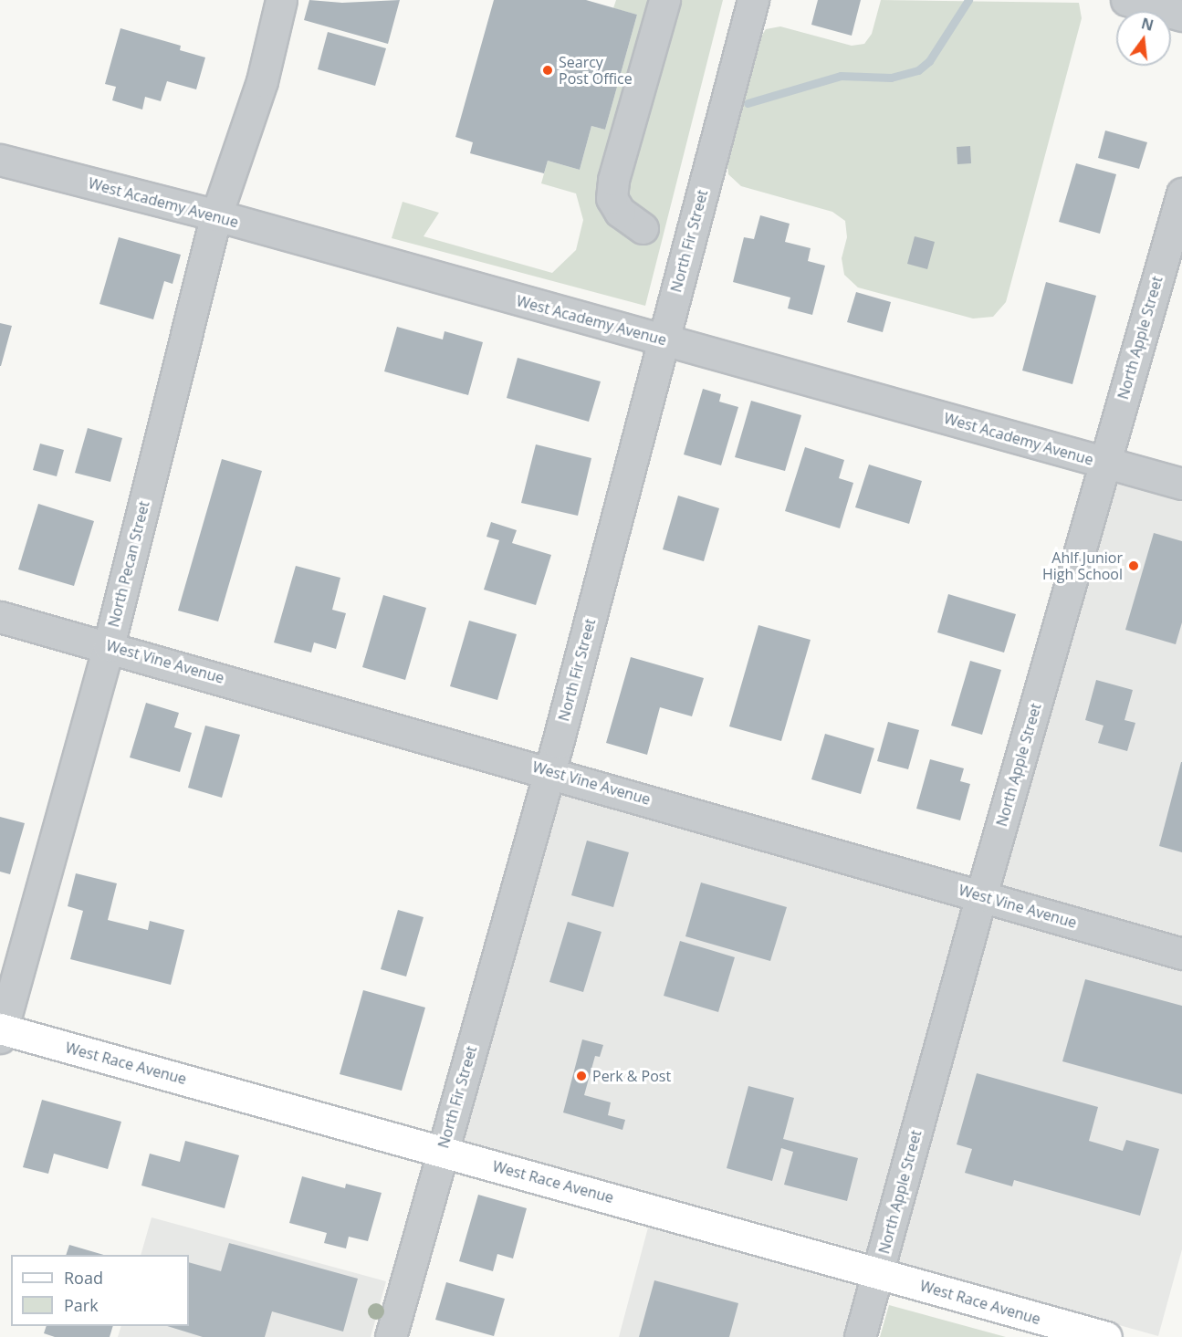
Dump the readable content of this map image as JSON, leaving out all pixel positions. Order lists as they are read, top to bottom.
{
  "streets": {
    "main road": ["West Race Avenue"],
    "street": [
      "West Academy Avenue",
      "North Fir Street",
      "North Apple Street",
      "North Pecan Street",
      "West Vine Avenue"
    ]
  },
  "crossings": [
    ["West Academy Avenue", "North Fir Street"],
    ["West Academy Avenue", "North Apple Street"],
    ["West Academy Avenue", "North Pecan Street"],
    ["North Fir Street", "West Vine Avenue"],
    ["North Fir Street", "West Race Avenue"],
    ["North Apple Street", "West Vine Avenue"],
    ["North Apple Street", "West Race Avenue"],
    ["North Pecan Street", "West Vine Avenue"],
    ["North Pecan Street", "West Race Avenue"]
  ],
  "places": ["Searcy Post Office", "Ahlf Junior High School", "Perk & Post"],
  "legend": ["Road", "Park"],
  "north": "top"
}
